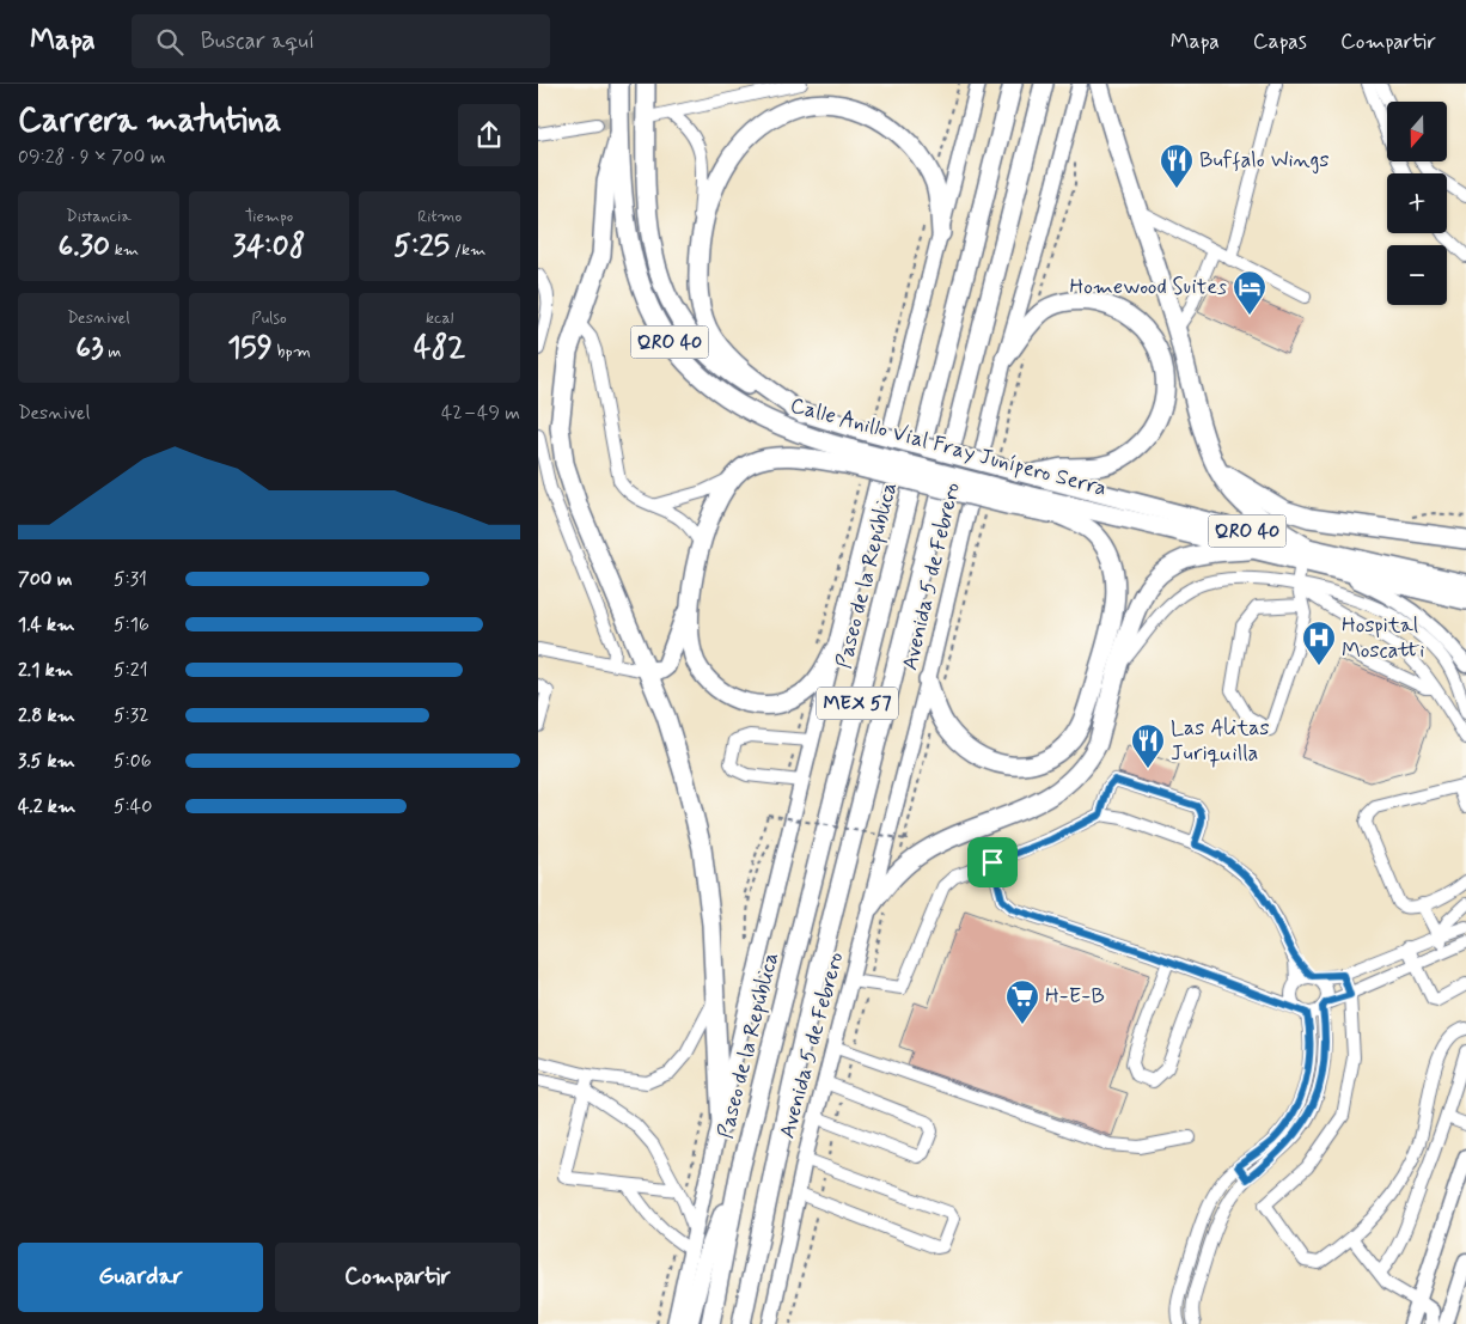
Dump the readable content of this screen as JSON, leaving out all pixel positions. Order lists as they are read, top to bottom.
{
  "streets": {
    "highway": [
      "QRO 40",
      "Calle Anillo Vial Fray Junípero Serra",
      "Paseo de la República",
      "MEX 57"
    ],
    "main road": ["Avenida 5 de Febrero"]
  },
  "places": {
    "restaurant": ["Buffalo Wings", "Las Alitas Juriquilla"],
    "hotel": ["Homewood Suites"],
    "hospital": ["Hospital Moscatti"],
    "supermarket": ["H-E-B"]
  },
  "north": "bottom",
  "page": {
    "header": "Mapa",
    "search": "Buscar aquí",
    "nav": ["Mapa", "Capas", "Compartir"],
    "heading": ["Carrera matutina", "09:28 · 9 × 700 m"],
    "map_buttons": ["+", "−"],
    "stats": [
      ["Distancia", "6.30 km"],
      ["Tiempo", "34:08"],
      ["Ritmo", "5:25 /km"],
      ["Desnivel", "63 m"],
      ["Pulso", "159 bpm"],
      ["kcal", "482"]
    ],
    "chart": ["Desnivel", "42–49 m"],
    "list": [
      {
        "name": "700 m",
        "note": "5:31"
      },
      {
        "name": "1.4 km",
        "note": "5:16"
      },
      {
        "name": "2.1 km",
        "note": "5:21"
      },
      {
        "name": "2.8 km",
        "note": "5:32"
      },
      {
        "name": "3.5 km",
        "note": "5:06"
      },
      {
        "name": "4.2 km",
        "note": "5:40"
      }
    ],
    "buttons": ["Guardar", "Compartir"]
  }
}
